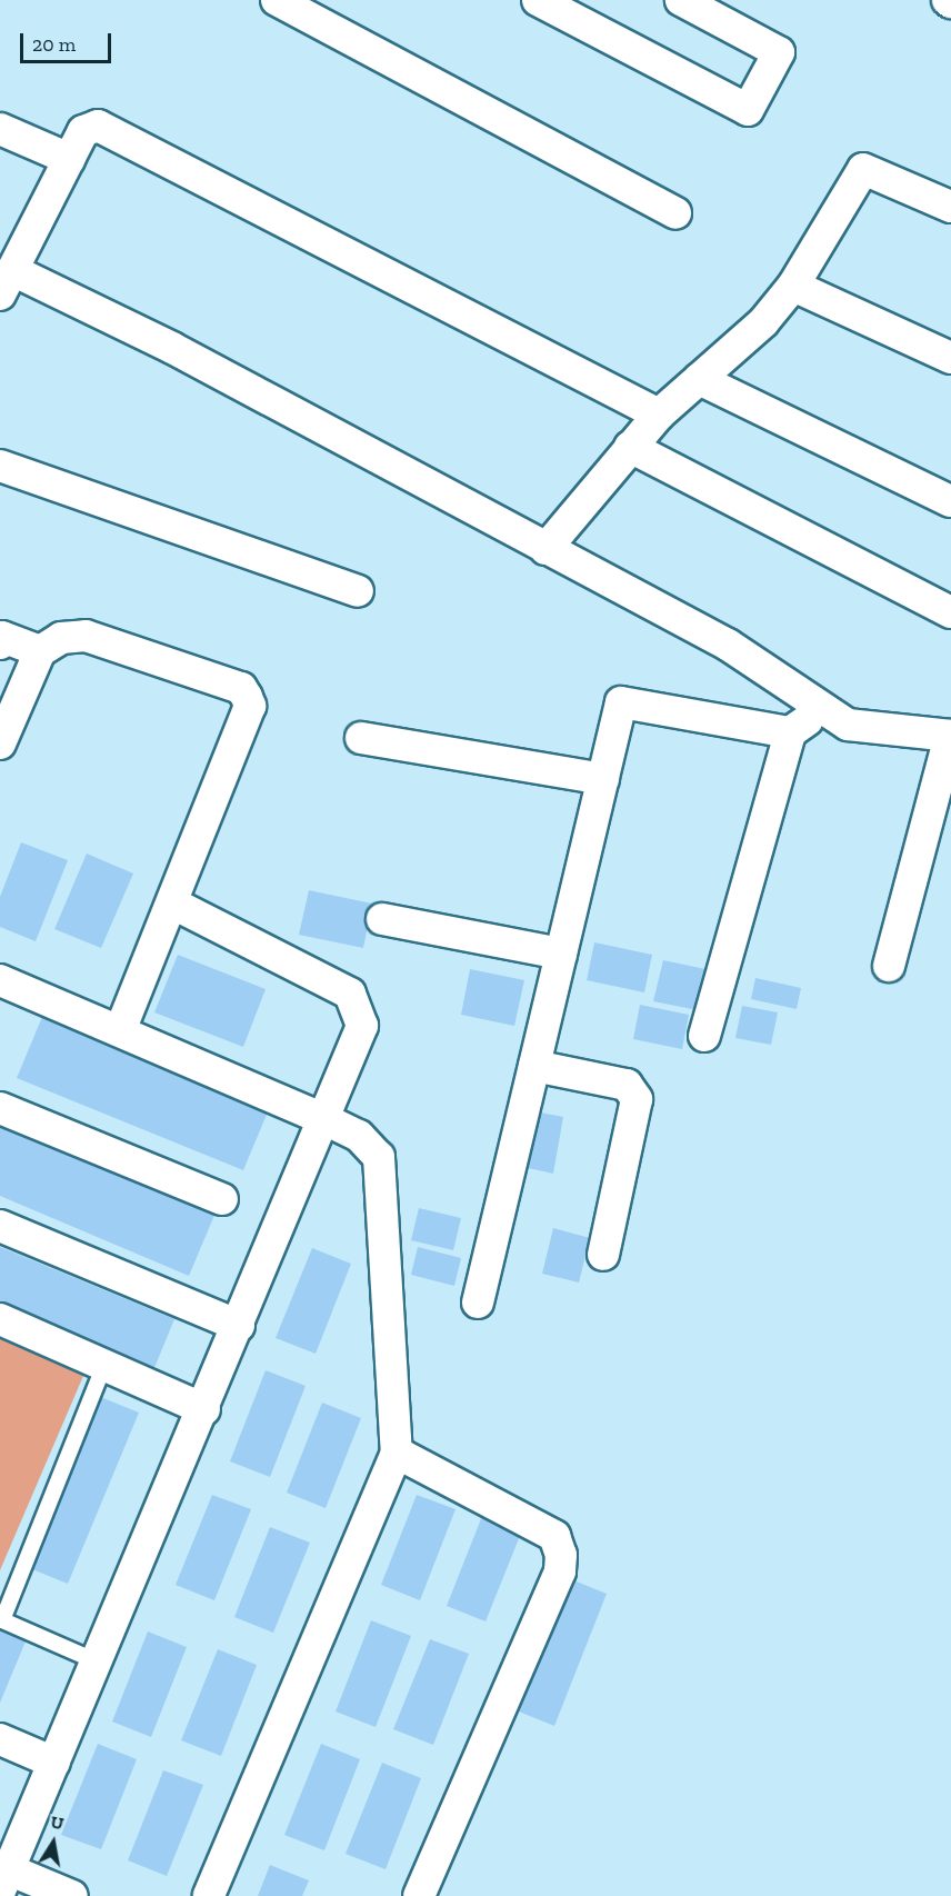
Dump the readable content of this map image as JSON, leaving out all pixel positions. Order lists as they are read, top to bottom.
{
  "scale_bar": "20 m",
  "north": "top"
}
